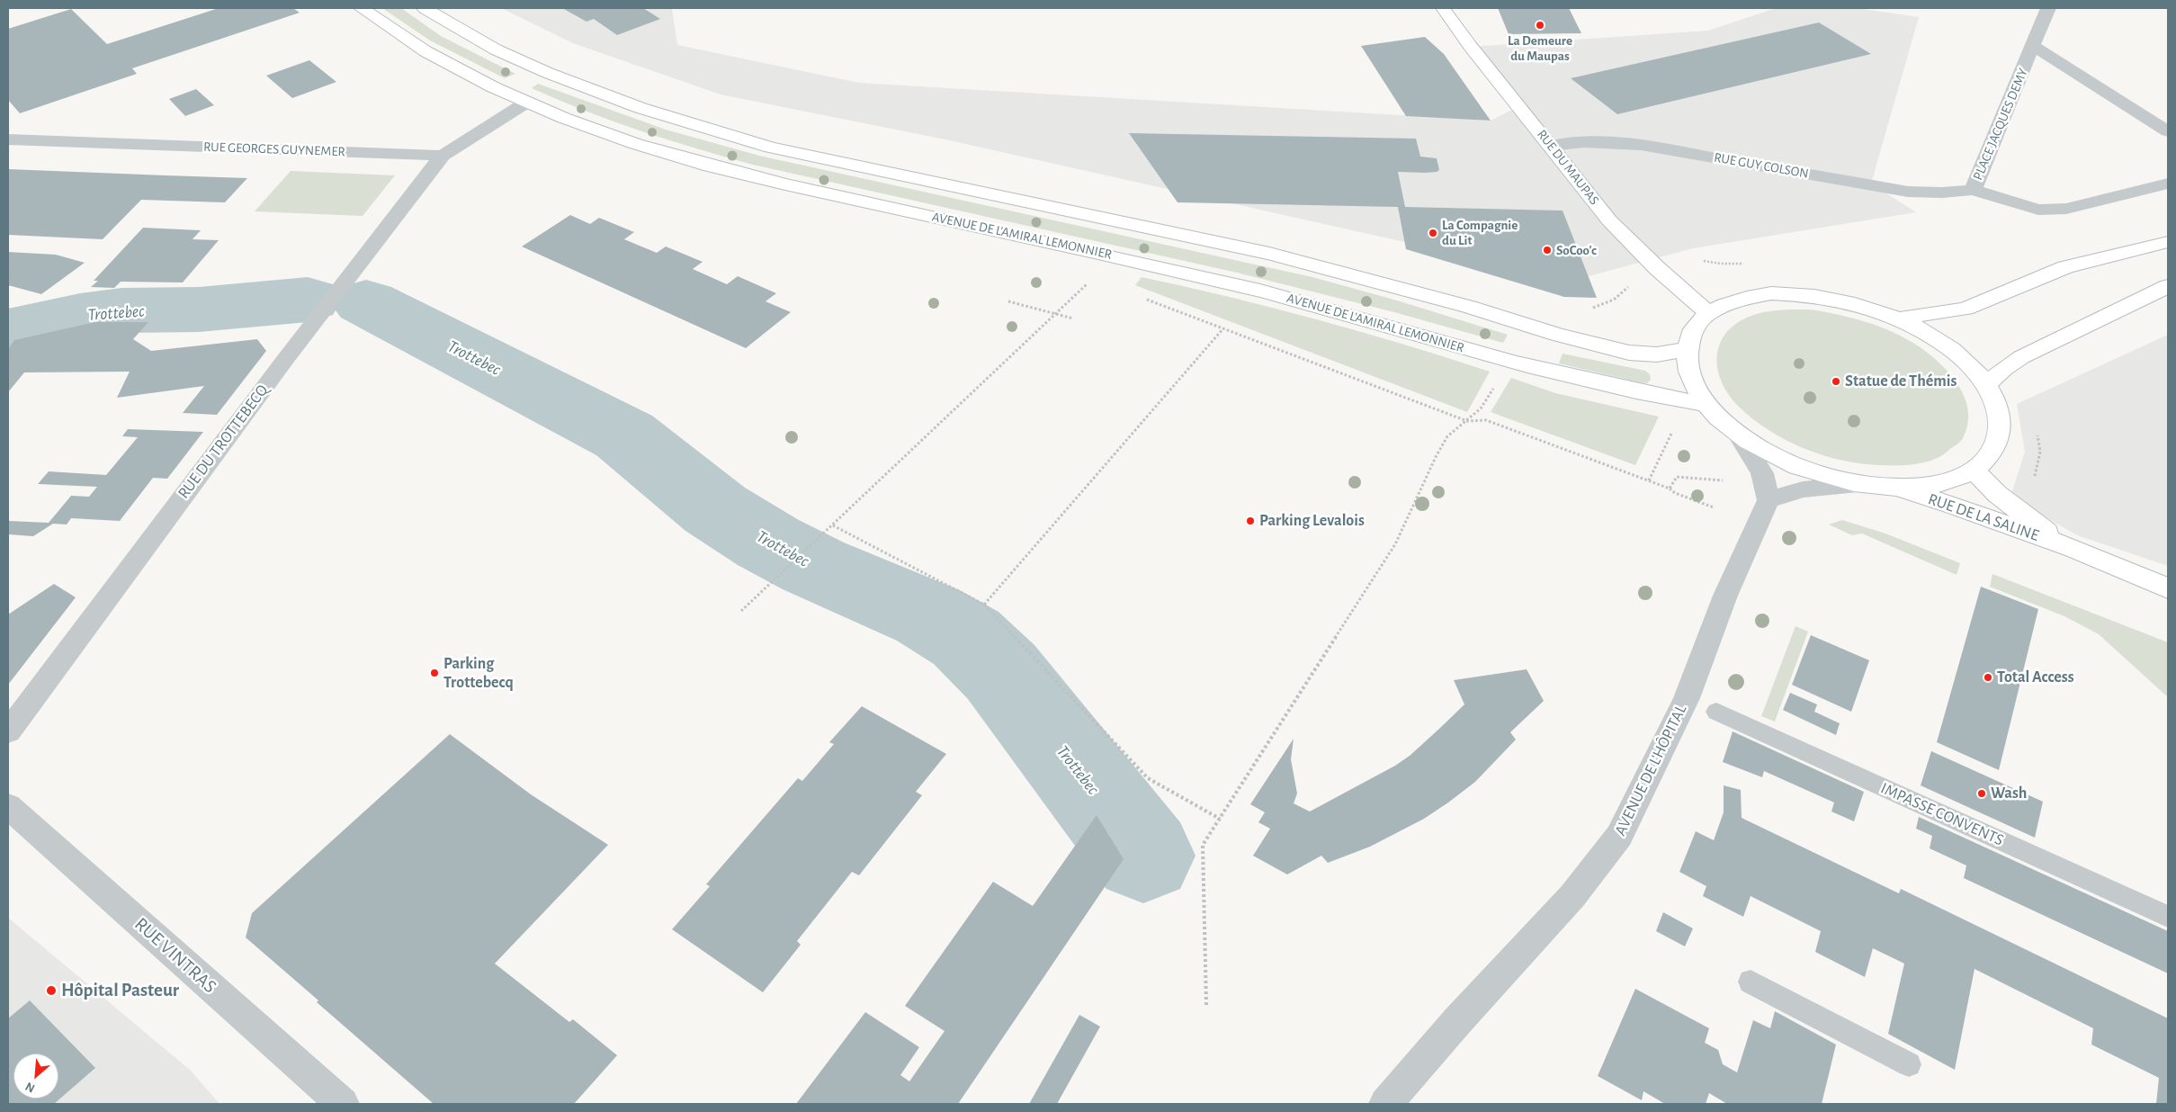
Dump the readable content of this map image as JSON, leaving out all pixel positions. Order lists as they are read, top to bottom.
{
  "streets": {
    "main road": ["RUE DU MAUPAS", "AVENUE DE L'AMIRAL LEMONNIER", "RUE DE LA SALINE"],
    "street": [
      "PLACE JACQUES DEMY",
      "RUE GEORGES GUYNEMER",
      "RUE GUY COLSON",
      "RUE DU TROTTEBECQ",
      "AVENUE DE L'HÔPITAL",
      "RUE VINTRAS"
    ],
    "lane": ["IMPASSE CONVENTS"]
  },
  "crossings": [
    ["PLACE JACQUES DEMY", "RUE GUY COLSON"],
    ["RUE GEORGES GUYNEMER", "RUE DU TROTTEBECQ"],
    ["RUE GUY COLSON", "RUE DU MAUPAS"]
  ],
  "water": ["Trottebec"],
  "places": [
    "La Demeure du Maupas",
    "La Compagnie du Lit",
    "SoCoo'c",
    "Statue de Thémis",
    "Parking Levalois",
    "Parking Trottebecq",
    "Total Access",
    "Wash",
    "Hôpital Pasteur"
  ],
  "north": "bottom left"
}
